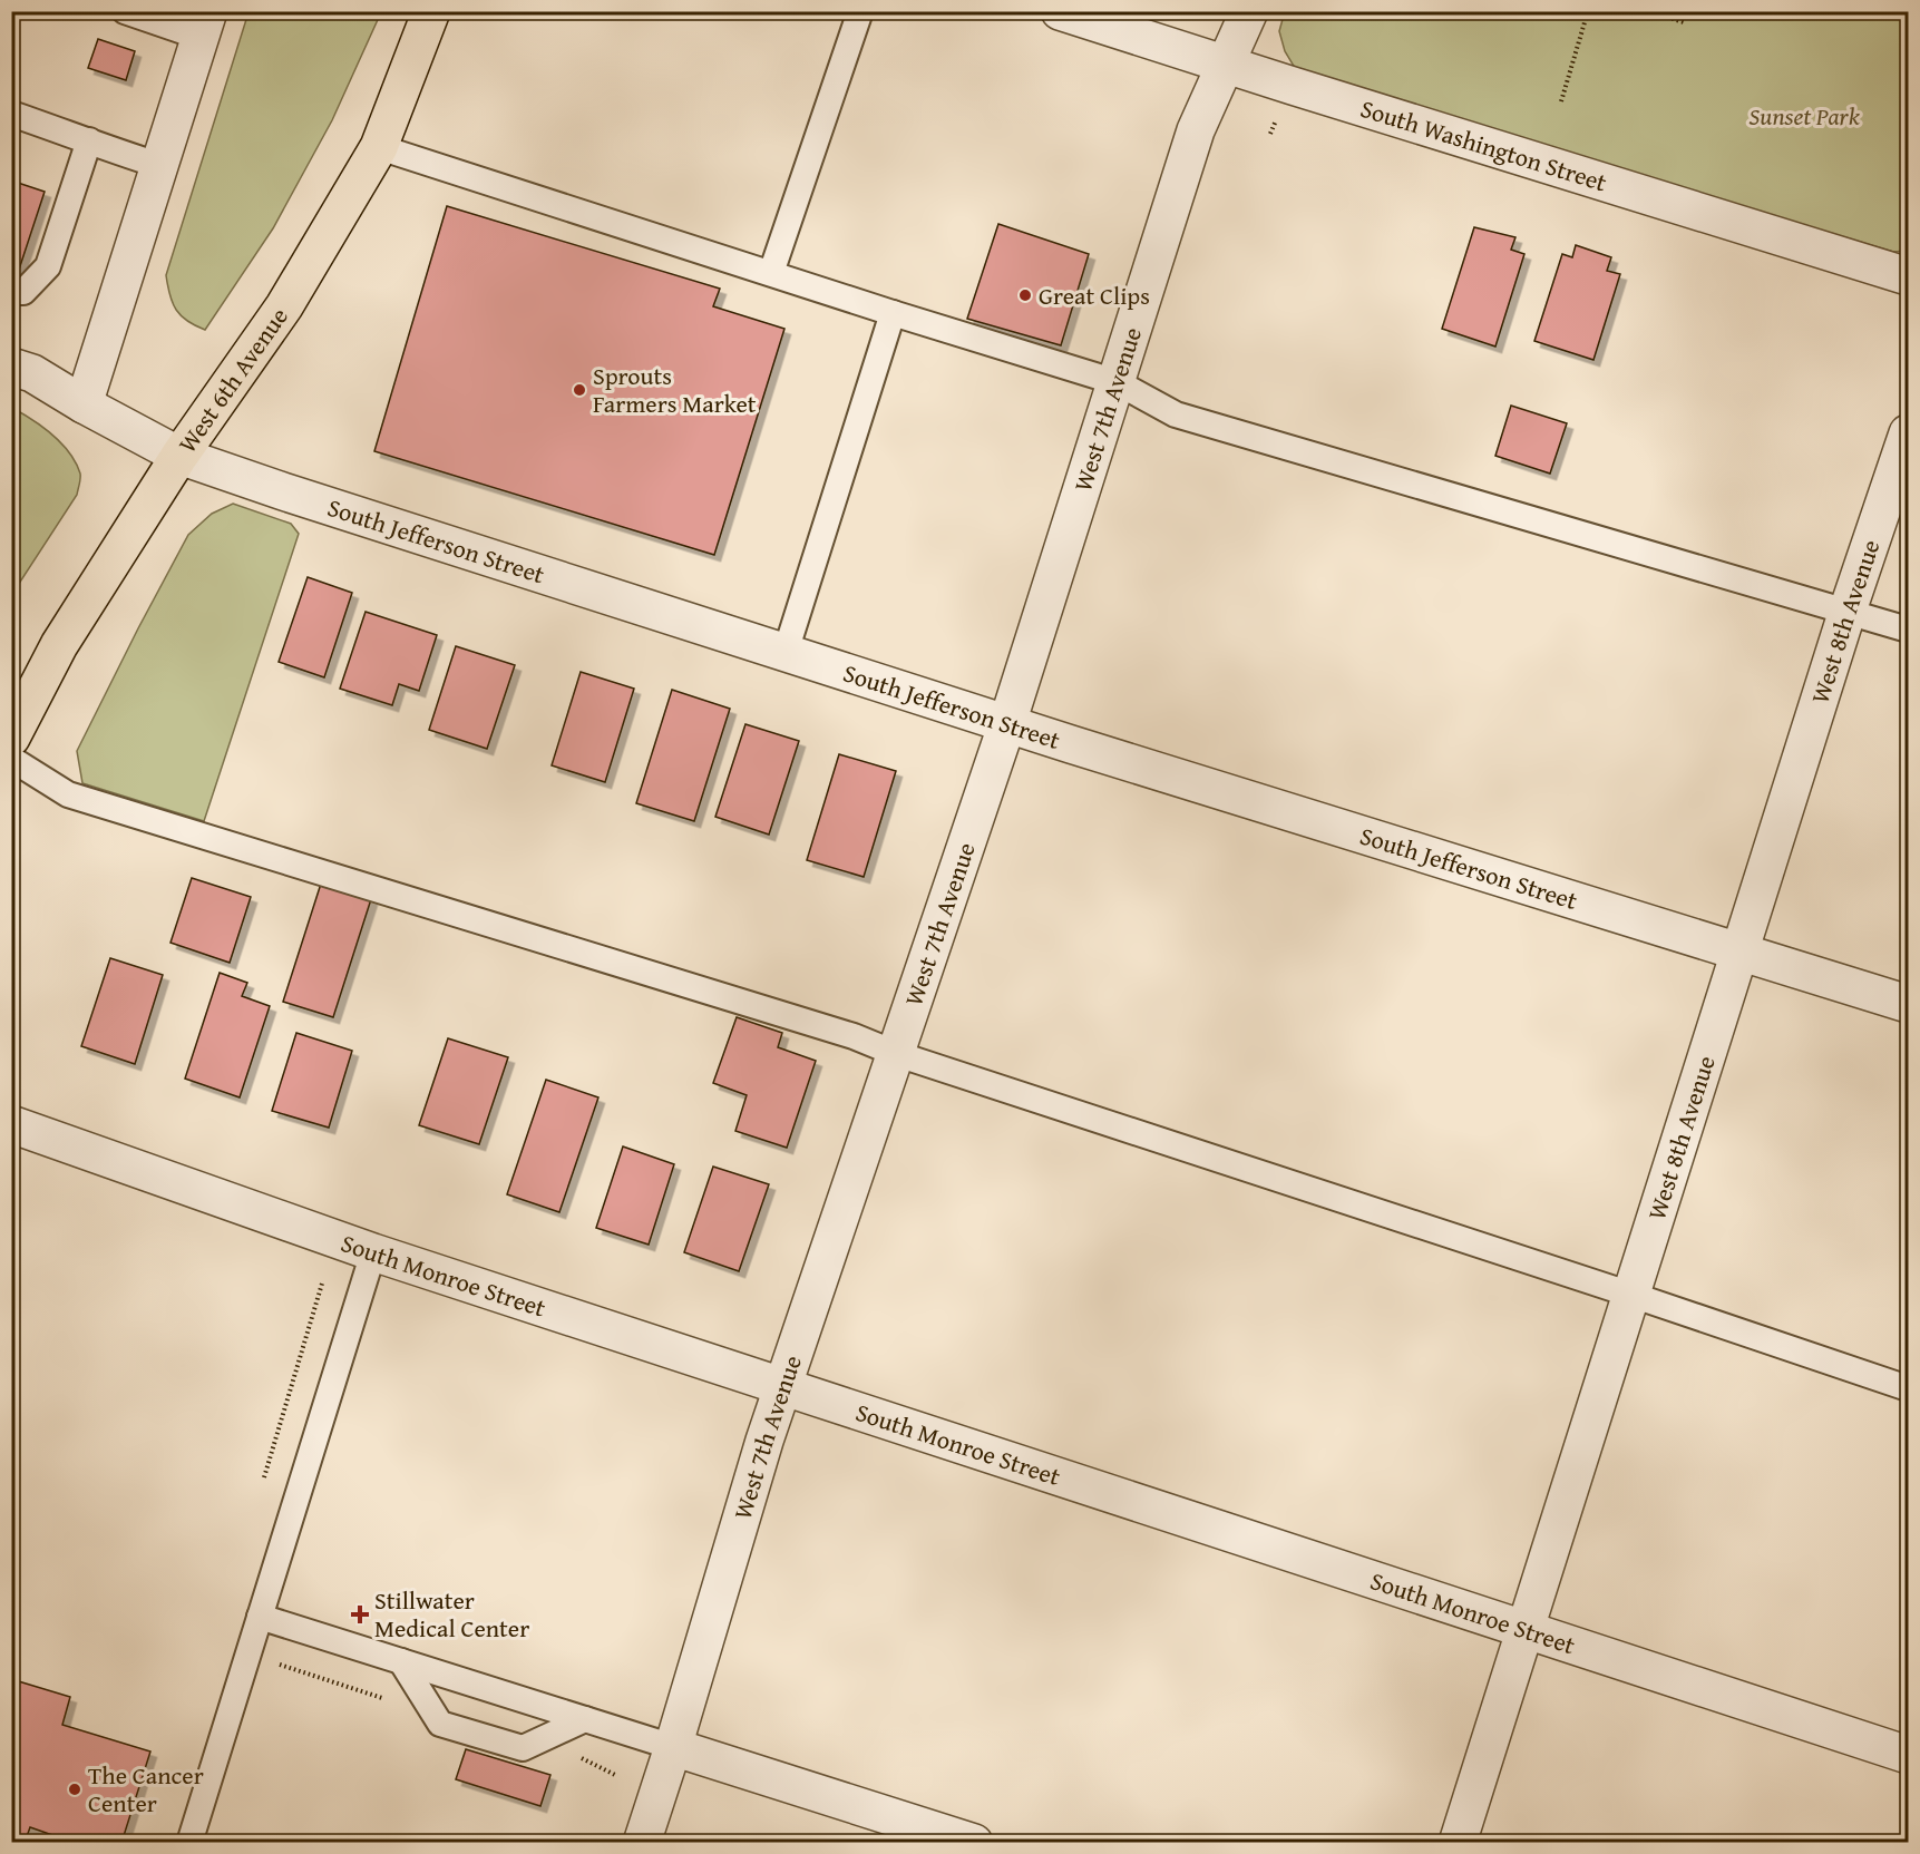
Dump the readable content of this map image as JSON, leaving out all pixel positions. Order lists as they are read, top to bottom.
{
  "streets": {
    "highway": ["West 6th Avenue"],
    "street": [
      "South Washington Street",
      "West 7th Avenue",
      "South Jefferson Street",
      "West 8th Avenue",
      "South Monroe Street"
    ]
  },
  "crossings": [
    ["South Washington Street", "West 7th Avenue"],
    ["West 6th Avenue", "South Jefferson Street"],
    ["West 7th Avenue", "South Jefferson Street"],
    ["West 7th Avenue", "South Monroe Street"],
    ["South Jefferson Street", "West 8th Avenue"],
    ["West 8th Avenue", "South Monroe Street"]
  ],
  "parks": ["Sunset Park"],
  "places": {
    "other": ["Great Clips", "Sprouts Farmers Market", "The Cancer Center"],
    "health": ["Stillwater Medical Center"]
  }
}
